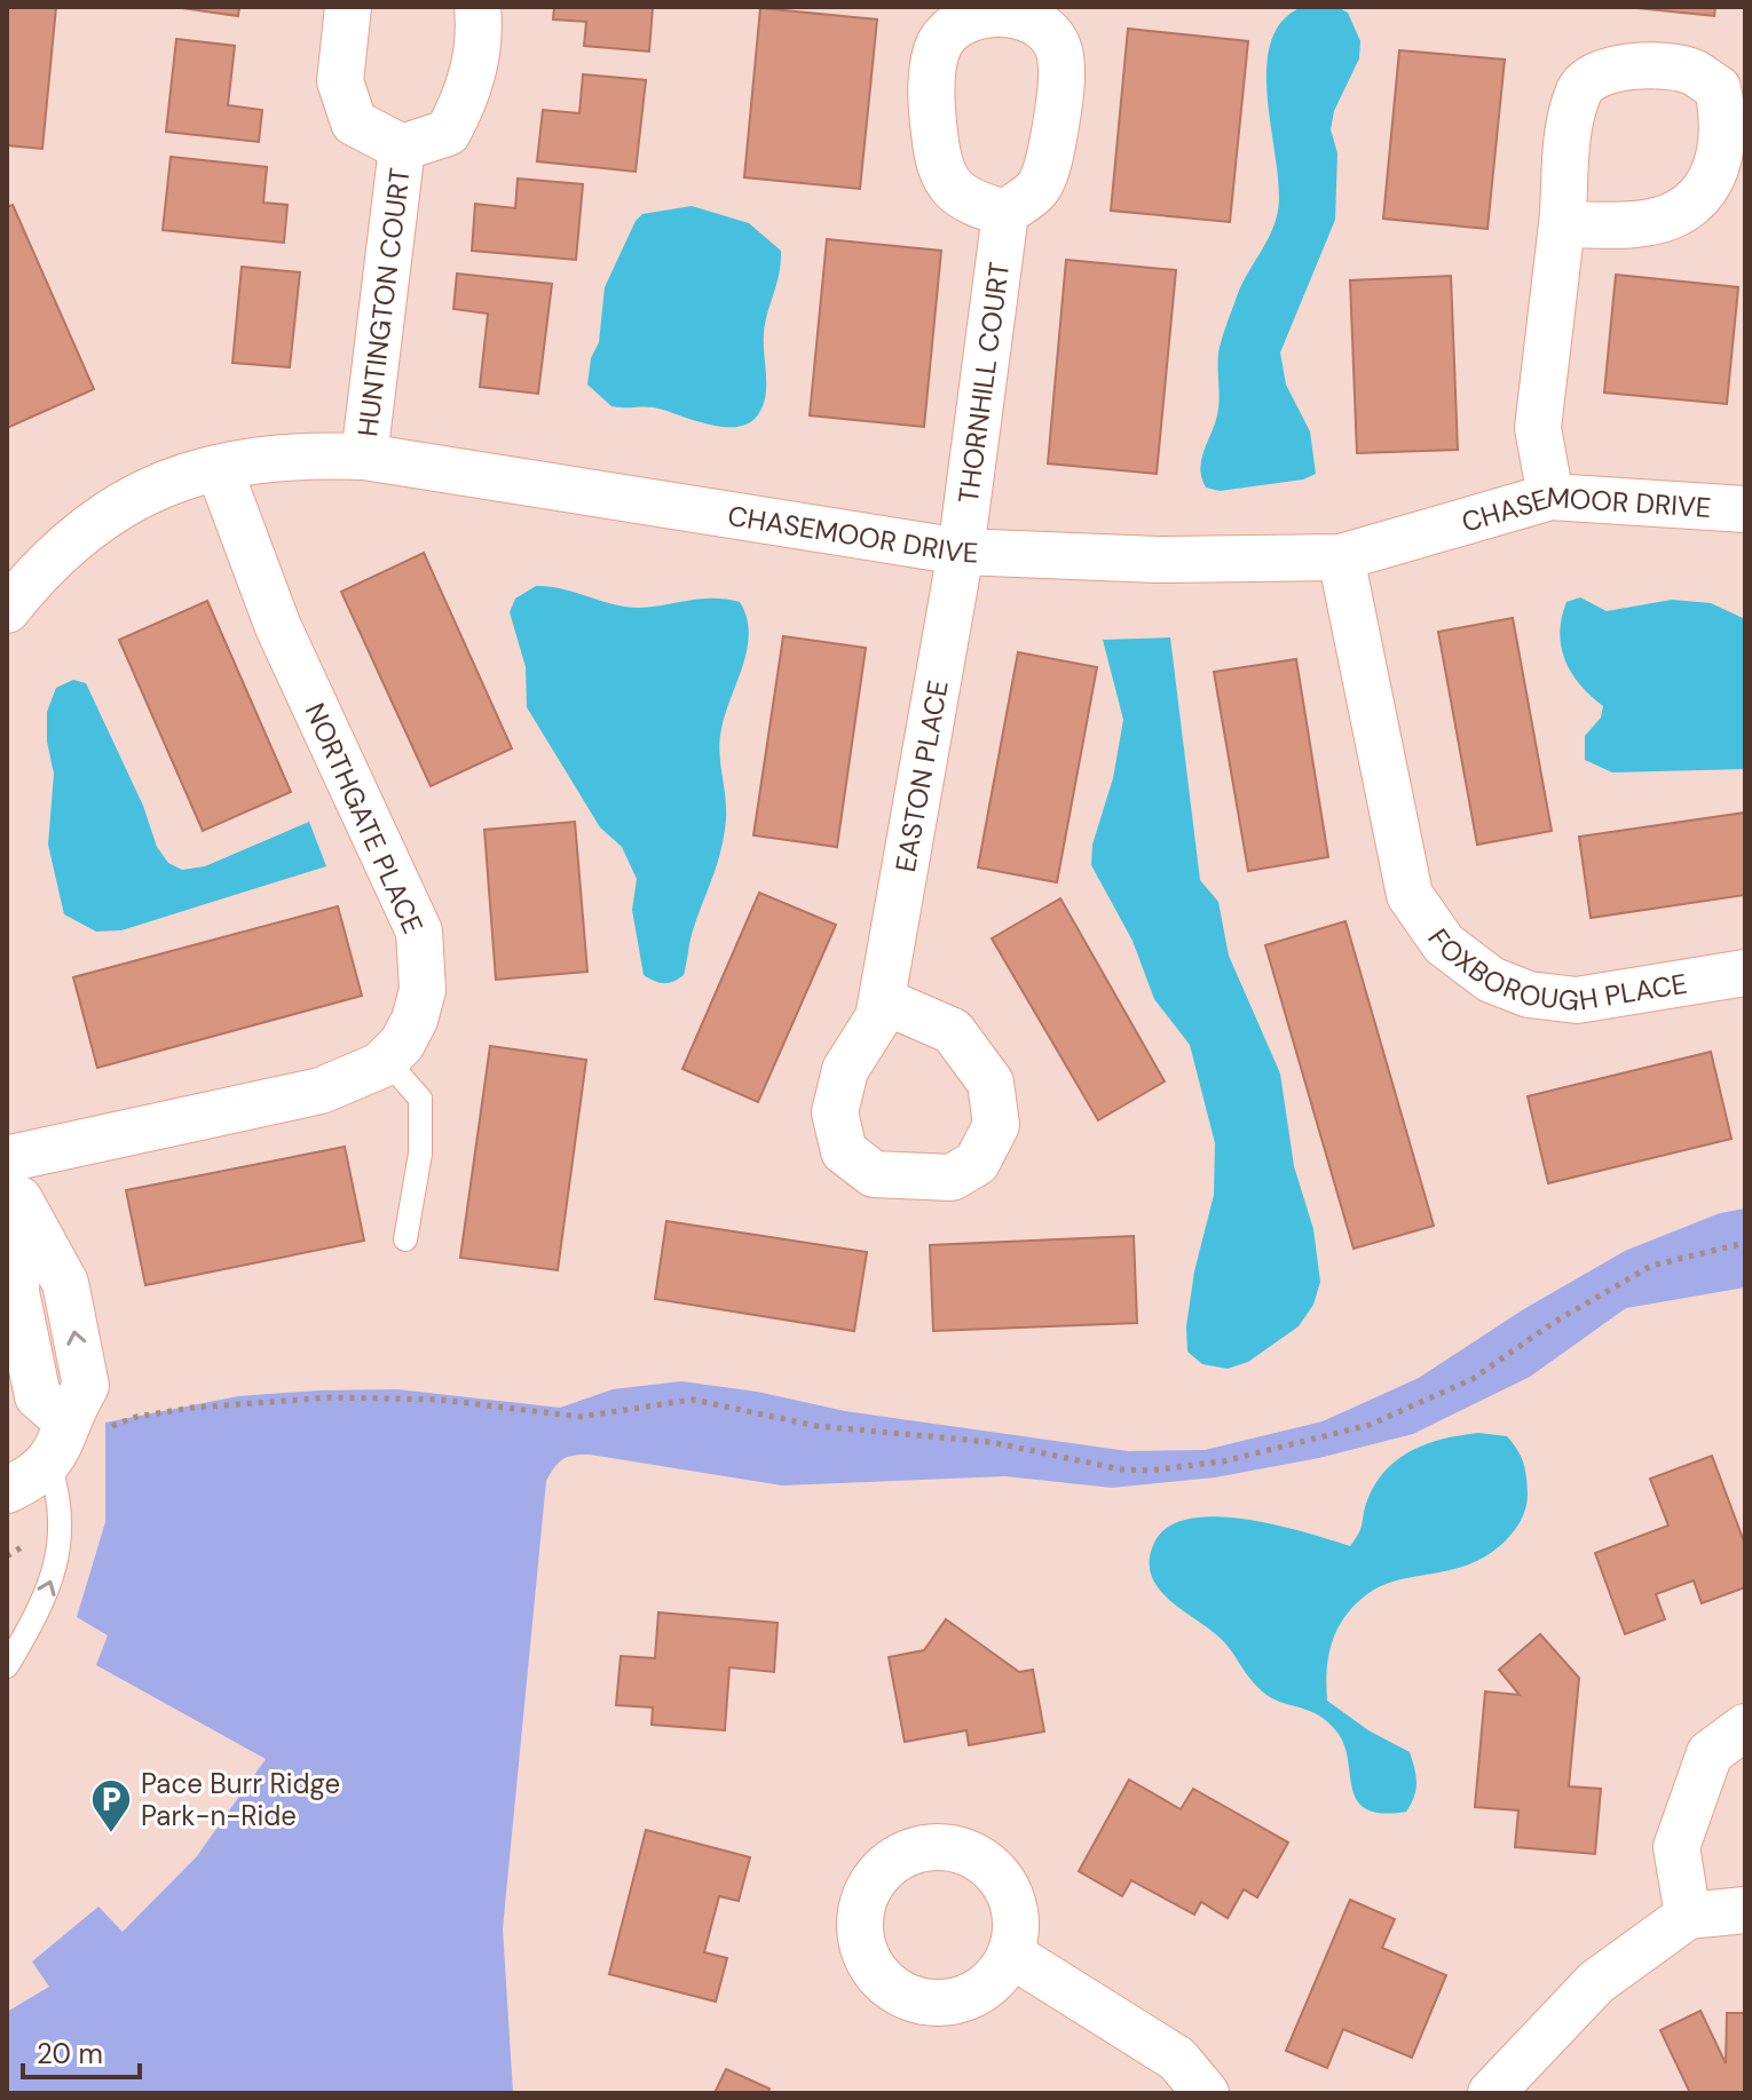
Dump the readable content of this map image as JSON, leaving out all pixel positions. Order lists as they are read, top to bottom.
{
  "streets": {
    "street": [
      "HUNTINGTON COURT",
      "THORNHILL COURT",
      "CHASEMOOR DRIVE",
      "EASTON PLACE",
      "NORTHGATE PLACE",
      "FOXBOROUGH PLACE"
    ]
  },
  "crossings": [
    ["HUNTINGTON COURT", "CHASEMOOR DRIVE"],
    ["THORNHILL COURT", "CHASEMOOR DRIVE"],
    ["THORNHILL COURT", "EASTON PLACE"],
    ["CHASEMOOR DRIVE", "EASTON PLACE"],
    ["CHASEMOOR DRIVE", "NORTHGATE PLACE"],
    ["CHASEMOOR DRIVE", "FOXBOROUGH PLACE"]
  ],
  "places": {
    "parking": ["Pace Burr Ridge Park-n-Ride"]
  },
  "scale_bar": "20 m"
}
